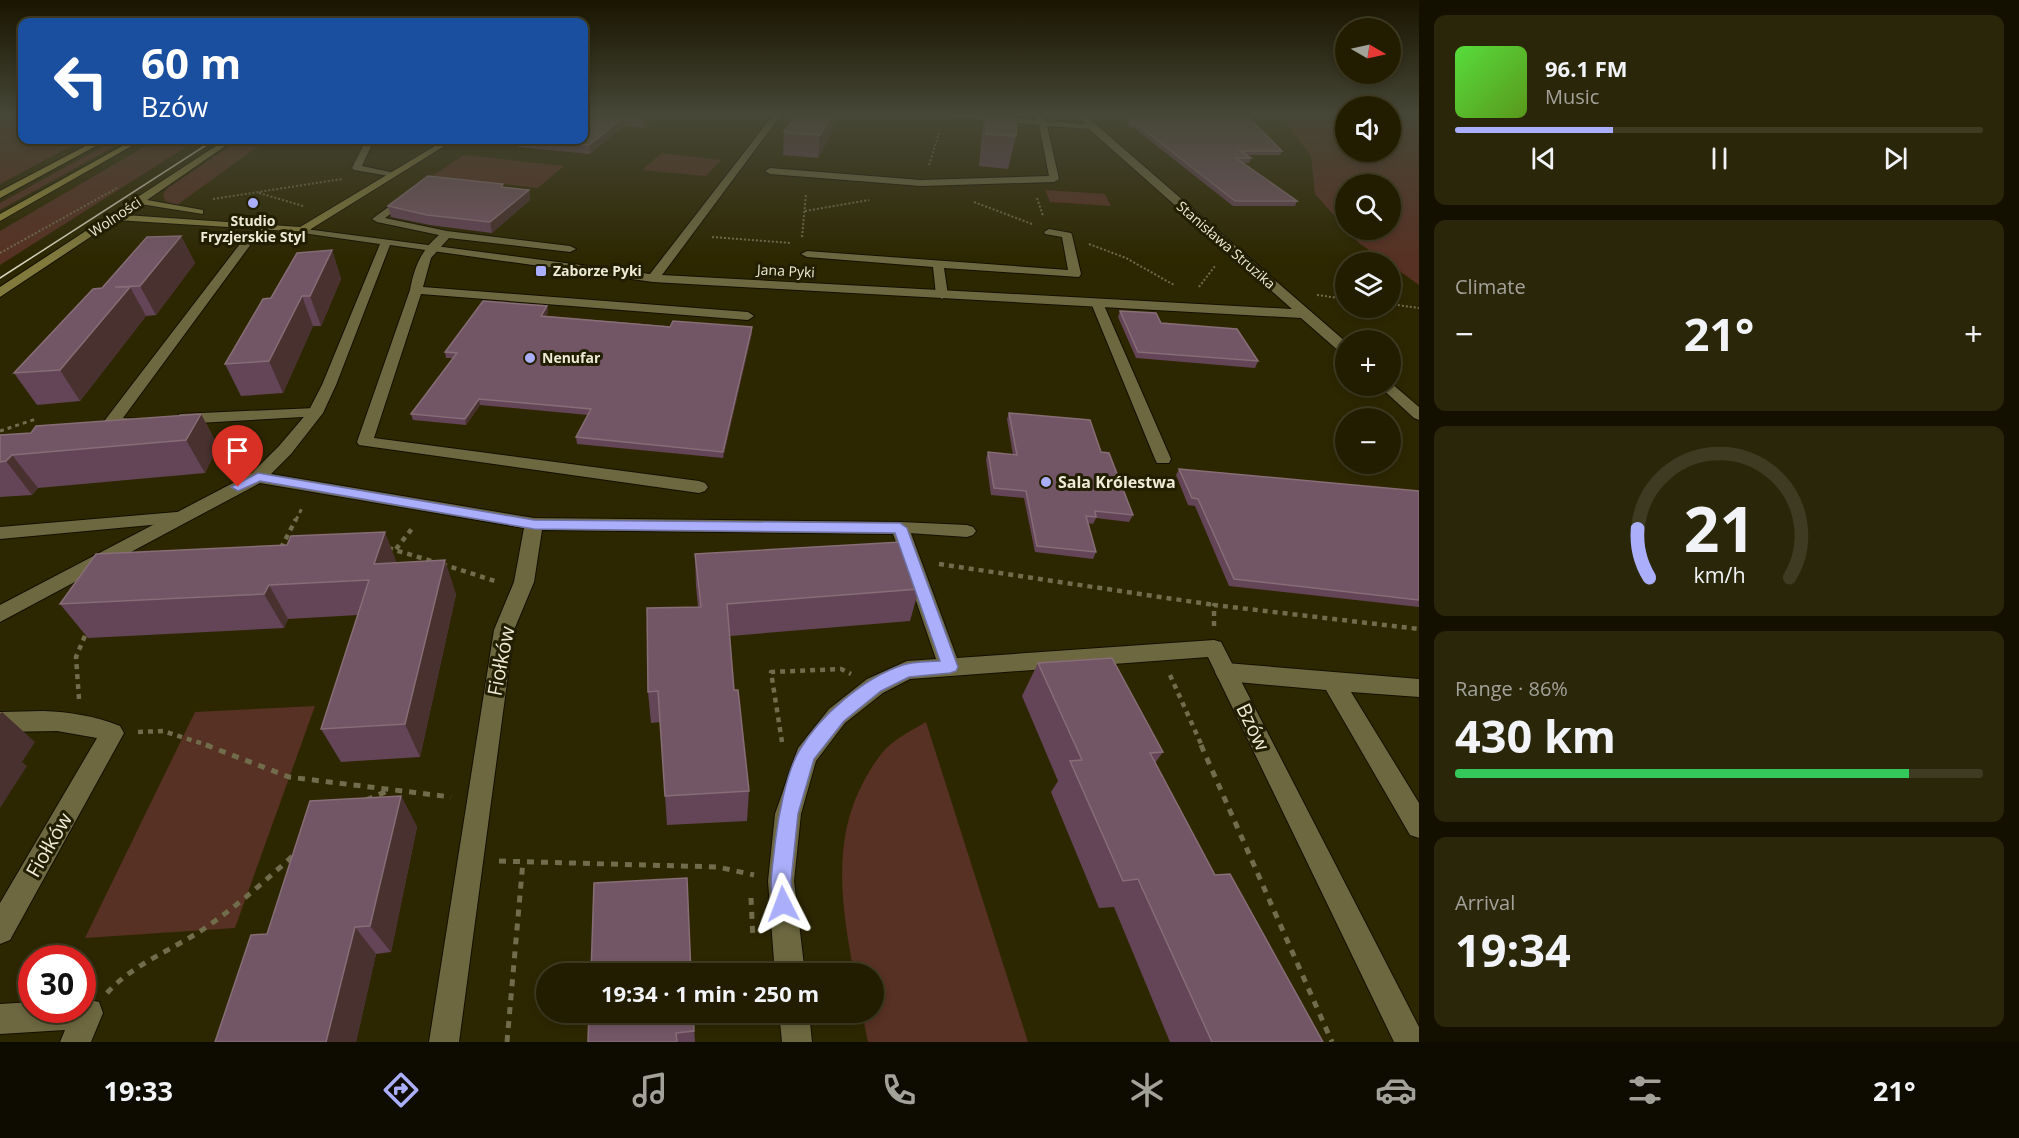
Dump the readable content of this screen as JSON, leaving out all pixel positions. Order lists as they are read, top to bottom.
{
  "streets": {
    "street": [
      "Wolności",
      "Stanisława Struzika",
      "Jana Pyki",
      "Fiołków",
      "Bzów"
    ]
  },
  "crossings": [
    ["Wolności", "Jana Pyki"],
    ["Stanisława Struzika", "Jana Pyki"]
  ],
  "places": {
    "other": ["Studio Fryzjerskie Styl", "Nenufar", "Sala Królestwa"],
    "transit": ["Zaborze Pyki"]
  },
  "north": "right",
  "page": {
    "map_buttons": ["+", "−"],
    "turn": ["60 m", "Bzów"],
    "song": ["96.1 FM", "Music"],
    "tile": [
      "Climate",
      ["Range · 86%", "430 km"],
      ["Arrival", "19:34"]
    ],
    "heat": ["−", "21°", "+"],
    "limit": "30",
    "trip": "19:34 · 1 min · 250 m",
    "tabs": ["19:33", "21°"],
    "gauge": ["21", "km/h"]
  }
}
